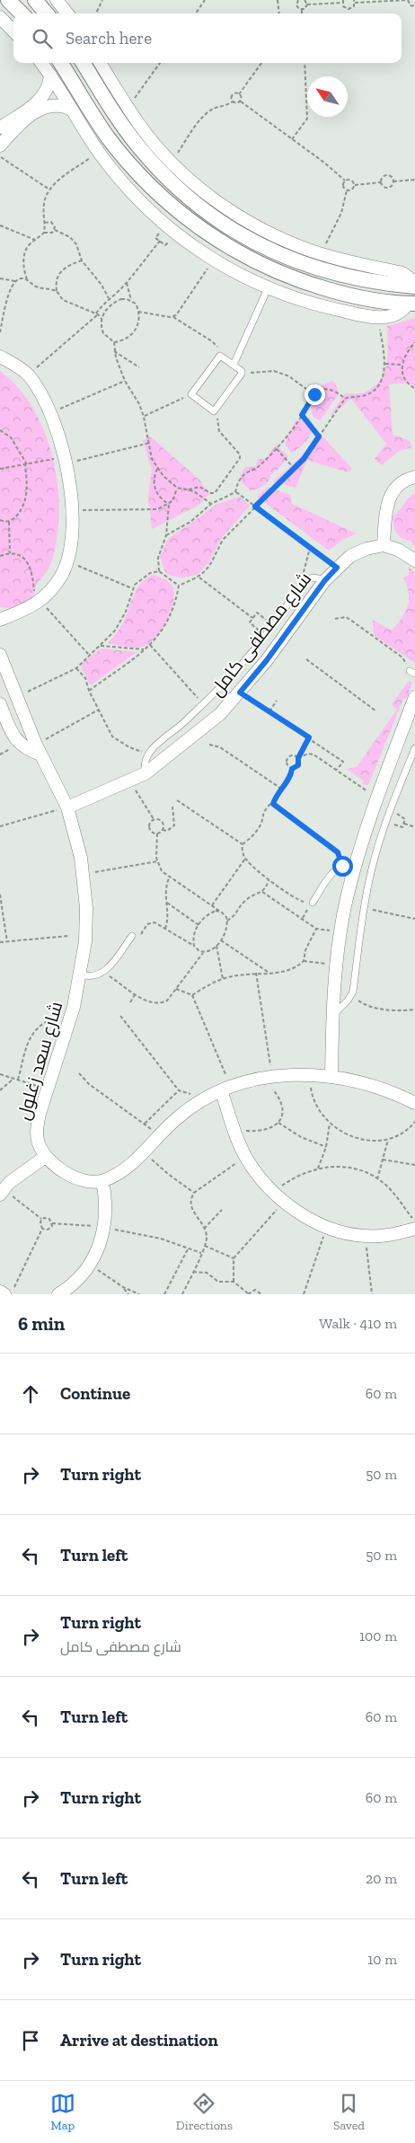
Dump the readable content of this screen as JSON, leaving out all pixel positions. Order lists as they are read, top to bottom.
{
  "streets": {
    "street": ["شارع مصطفى كامل", "شارع سعد زغلول"]
  },
  "crossings": [
    ["شارع مصطفى كامل", "شارع سعد زغلول"]
  ],
  "north": "top left",
  "page": {
    "search": "Search here",
    "heading": ["6 min", "Walk · 410 m"],
    "list": [
      ["Continue", "60 m"],
      ["Turn right", "50 m"],
      ["Turn left", "50 m"],
      ["Turn right", "شارع مصطفى كامل", "100 m"],
      ["Turn left", "60 m"],
      ["Turn right", "60 m"],
      ["Turn left", "20 m"],
      ["Turn right", "10 m"],
      "Arrive at destination"
    ],
    "nav": ["Map", "Directions", "Saved"]
  }
}
